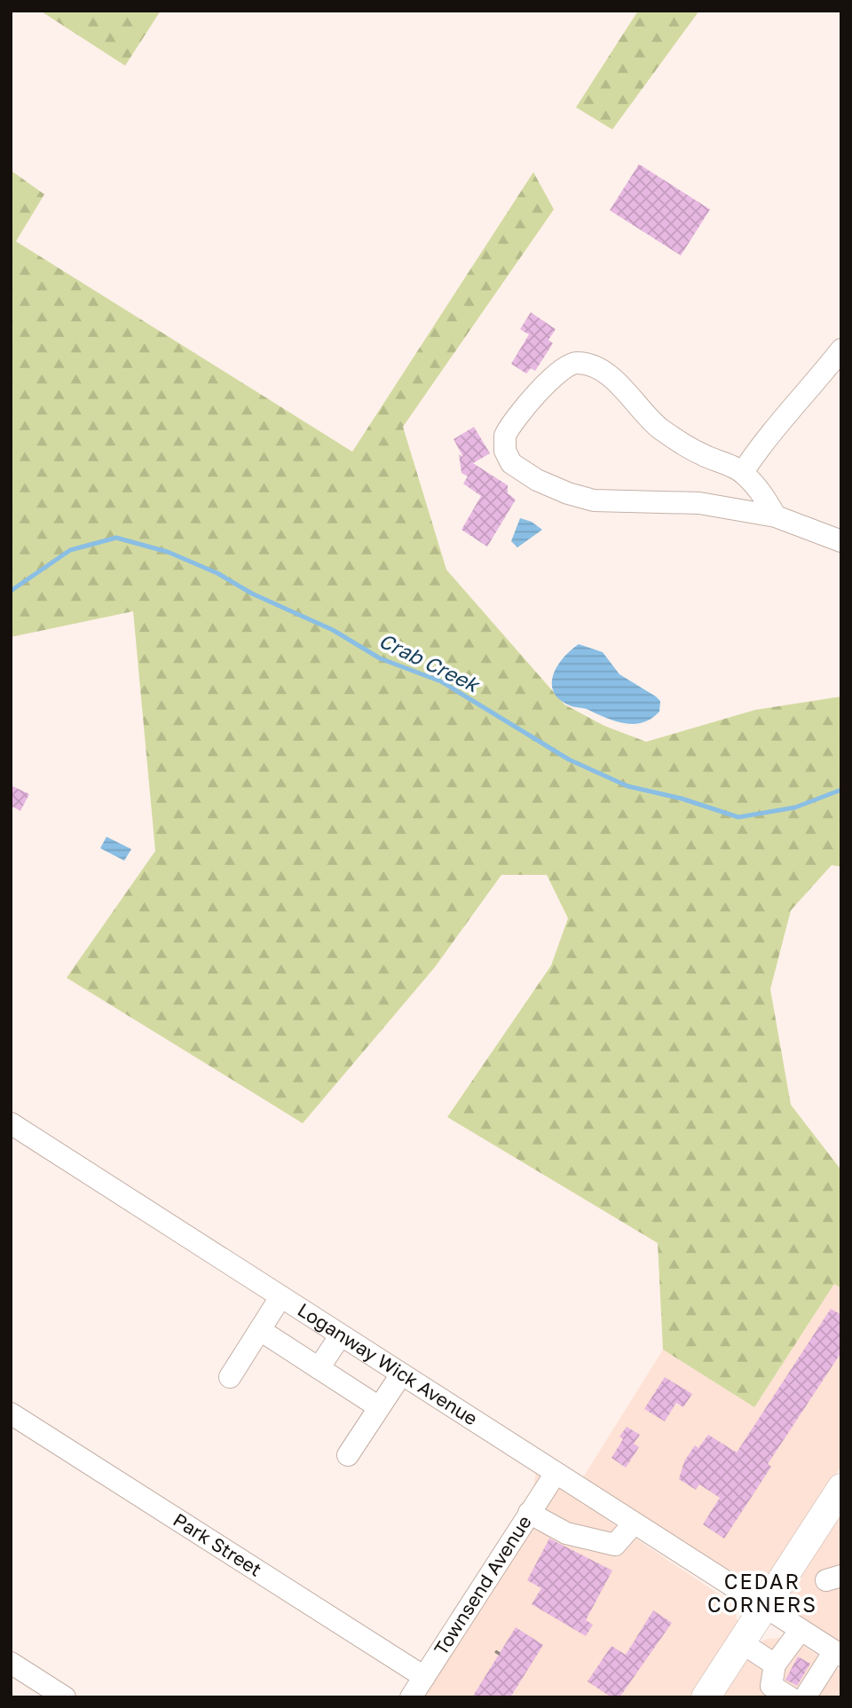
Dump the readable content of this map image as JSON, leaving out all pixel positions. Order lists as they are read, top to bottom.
{
  "streets": {
    "street": ["Loganway Wick Avenue", "Park Street", "Townsend Avenue"]
  },
  "crossings": [
    ["Loganway Wick Avenue", "Townsend Avenue"],
    ["Park Street", "Townsend Avenue"]
  ],
  "districts": ["CEDAR CORNERS"],
  "water": ["Crab Creek"]
}
